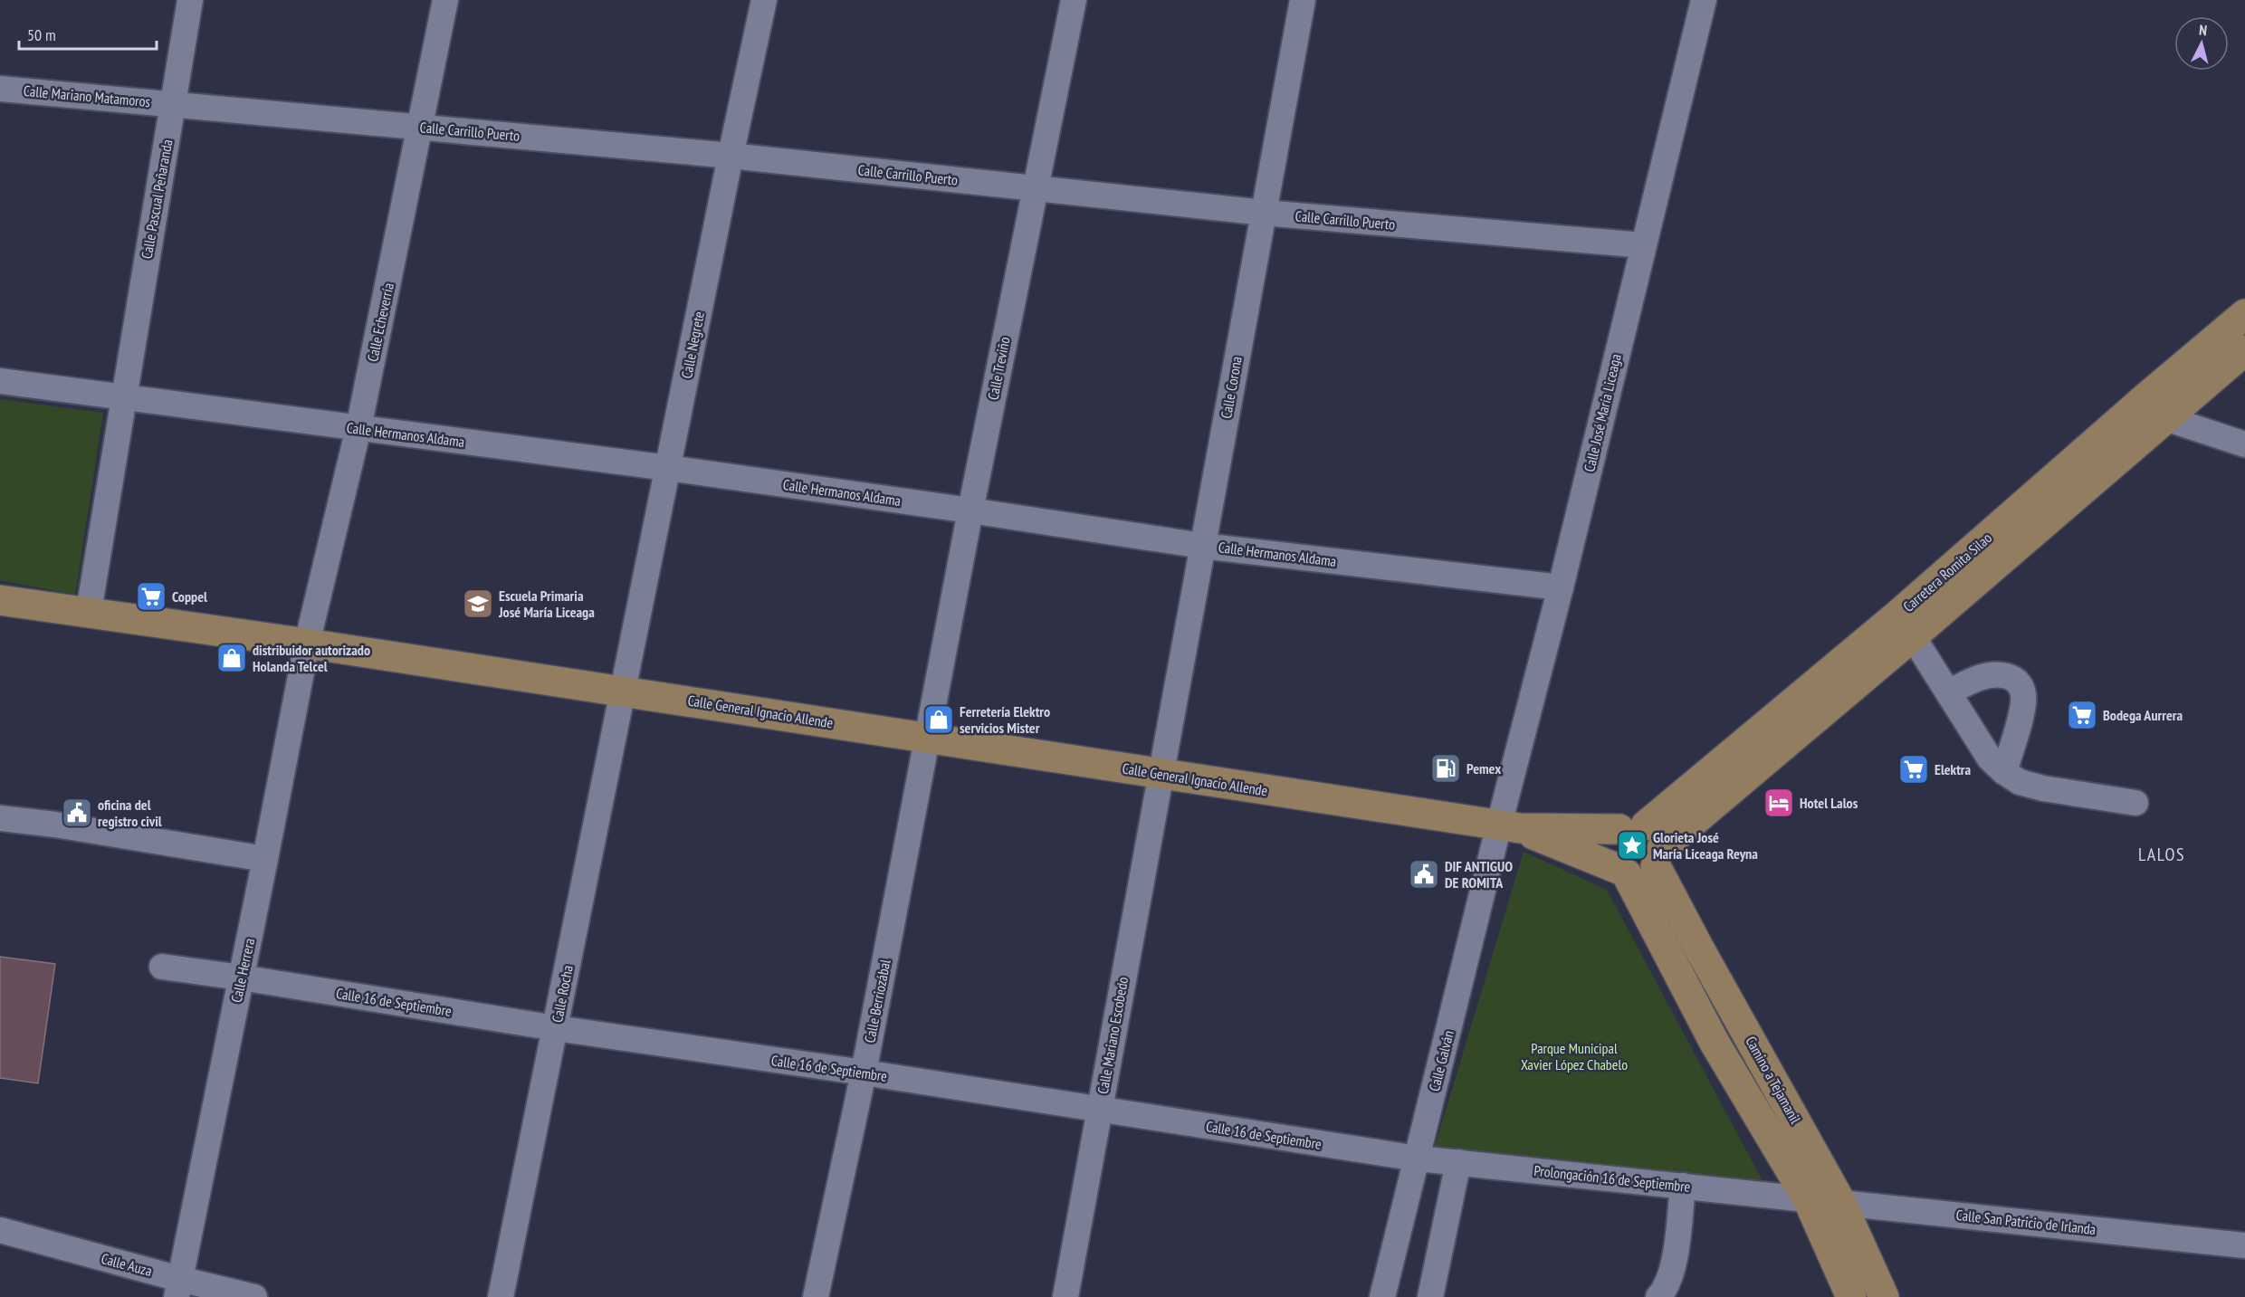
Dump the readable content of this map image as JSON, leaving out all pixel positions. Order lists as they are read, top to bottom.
{
  "streets": {
    "main road": ["Carretera Romita Silao", "Calle General Ignacio Allende", "Camino a Tejamanil"],
    "street": [
      "Calle Mariano Matamoros",
      "Calle Carrillo Puerto",
      "Calle Pascual Peñaranda",
      "Calle Echeverría",
      "Calle Negrete",
      "Calle Treviño",
      "Calle Corona",
      "Calle José María Liceaga",
      "Calle Hermanos Aldama",
      "Calle Herrera",
      "Calle Rocha",
      "Calle Berriozábal",
      "Calle 16 de Septiembre",
      "Calle Mariano Escobedo",
      "Calle Galván",
      "Prolongación 16 de Septiembre",
      "Calle San Patricio de Irlanda",
      "Calle Auza"
    ]
  },
  "crossings": [
    ["Calle Mariano Matamoros", "Calle Carrillo Puerto"],
    ["Calle Mariano Matamoros", "Calle Pascual Peñaranda"],
    ["Calle Carrillo Puerto", "Calle Pascual Peñaranda"],
    ["Calle Carrillo Puerto", "Calle Echeverría"],
    ["Calle Carrillo Puerto", "Calle Negrete"],
    ["Calle Carrillo Puerto", "Calle Treviño"],
    ["Calle Carrillo Puerto", "Calle Corona"],
    ["Calle Carrillo Puerto", "Calle José María Liceaga"],
    ["Calle Pascual Peñaranda", "Calle Hermanos Aldama"],
    ["Calle Pascual Peñaranda", "Calle General Ignacio Allende"],
    ["Calle Echeverría", "Calle Hermanos Aldama"],
    ["Calle Echeverría", "Calle General Ignacio Allende"],
    ["Calle Echeverría", "Calle Herrera"],
    ["Calle Negrete", "Calle Hermanos Aldama"],
    ["Calle Negrete", "Calle General Ignacio Allende"],
    ["Calle Negrete", "Calle Rocha"],
    ["Calle Treviño", "Calle Hermanos Aldama"],
    ["Calle Treviño", "Calle General Ignacio Allende"],
    ["Calle Treviño", "Calle Berriozábal"],
    ["Calle Corona", "Calle Hermanos Aldama"],
    ["Calle Corona", "Calle General Ignacio Allende"],
    ["Calle Corona", "Calle Mariano Escobedo"],
    ["Calle José María Liceaga", "Calle Hermanos Aldama"],
    ["Calle José María Liceaga", "Calle General Ignacio Allende"],
    ["Calle José María Liceaga", "Calle Galván"],
    ["Carretera Romita Silao", "Calle General Ignacio Allende"],
    ["Carretera Romita Silao", "Camino a Tejamanil"],
    ["Calle General Ignacio Allende", "Calle Herrera"],
    ["Calle General Ignacio Allende", "Calle Rocha"],
    ["Calle General Ignacio Allende", "Calle Berriozábal"],
    ["Calle General Ignacio Allende", "Calle Mariano Escobedo"],
    ["Calle General Ignacio Allende", "Calle Galván"],
    ["Calle General Ignacio Allende", "Camino a Tejamanil"],
    ["Calle Herrera", "Calle 16 de Septiembre"],
    ["Calle Herrera", "Calle Auza"],
    ["Calle Rocha", "Calle 16 de Septiembre"],
    ["Calle Berriozábal", "Calle 16 de Septiembre"],
    ["Calle 16 de Septiembre", "Calle Mariano Escobedo"],
    ["Calle 16 de Septiembre", "Calle Galván"],
    ["Calle 16 de Septiembre", "Prolongación 16 de Septiembre"],
    ["Calle Galván", "Prolongación 16 de Septiembre"],
    ["Camino a Tejamanil", "Prolongación 16 de Septiembre"],
    ["Camino a Tejamanil", "Calle San Patricio de Irlanda"],
    ["Prolongación 16 de Septiembre", "Calle San Patricio de Irlanda"]
  ],
  "districts": ["LALOS"],
  "parks": ["Parque Municipal Xavier López Chabelo"],
  "places": {
    "supermarket": ["Coppel", "Bodega Aurrera", "Elektra"],
    "school or university": ["Escuela Primaria José María Liceaga"],
    "shop": ["distribuidor autorizado Holanda Telcel", "Ferretería Elektro servicios Mister"],
    "fuel station": ["Pemex"],
    "hotel": ["Hotel Lalos"],
    "public building": ["oficina del registro civil", "DIF ANTIGUO DE ROMITA"],
    "place": ["Glorieta José María Liceaga Reyna"]
  },
  "scale_bar": "50 m",
  "north": "top"
}
